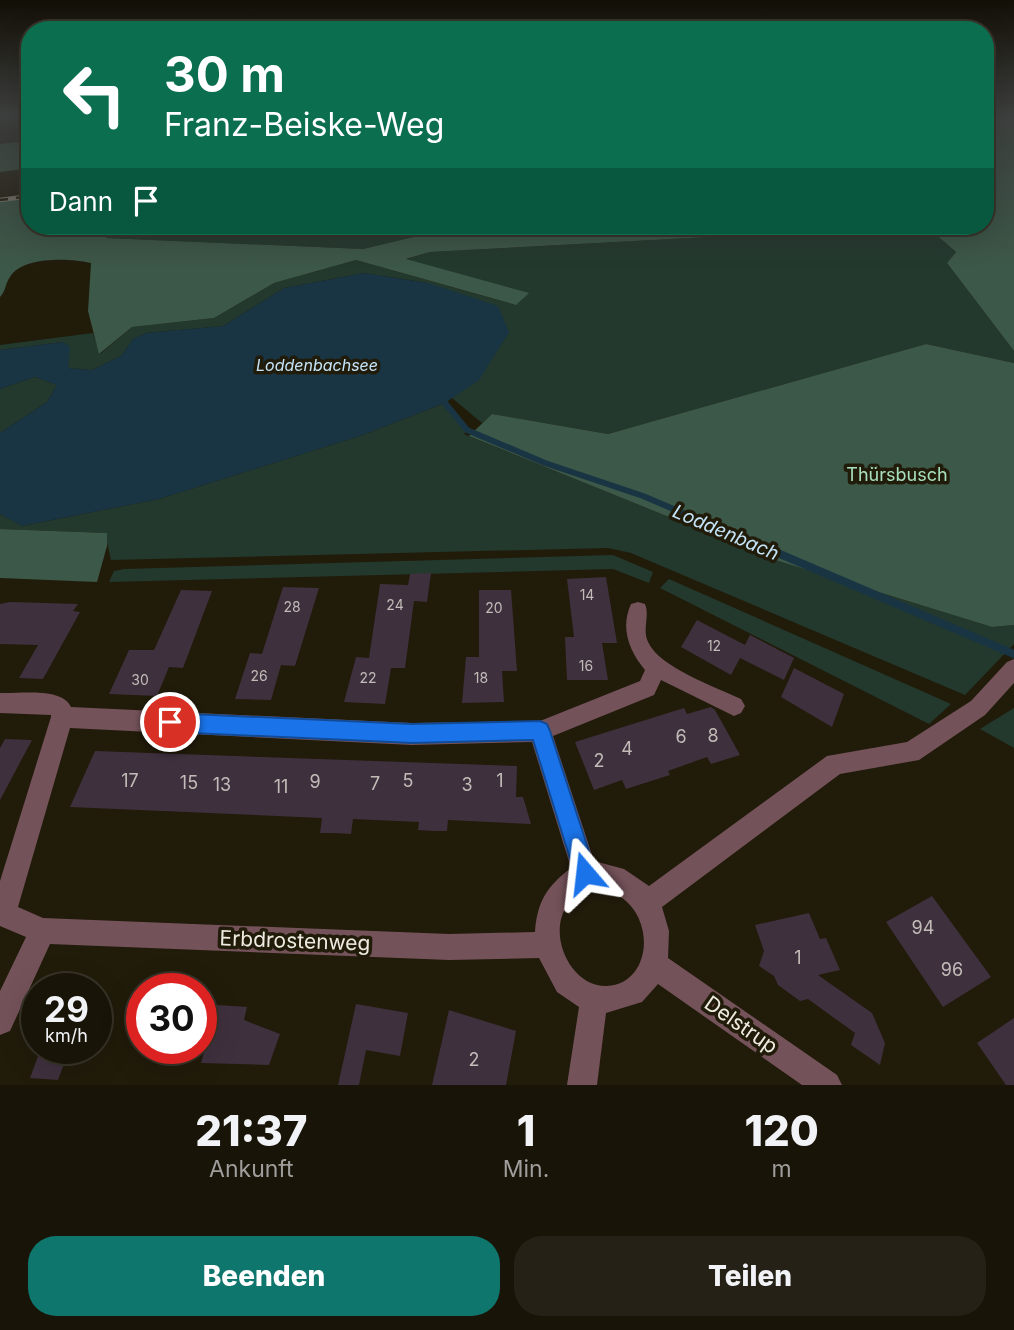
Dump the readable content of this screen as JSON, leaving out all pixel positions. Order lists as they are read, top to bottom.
{
  "streets": {
    "street": ["Erbdrostenweg", "Delstrup"]
  },
  "crossings": [
    ["Erbdrostenweg", "Delstrup"]
  ],
  "water": ["Loddenbachsee", "Loddenbach"],
  "parks": ["Thürsbusch"],
  "house_numbers": [
    "14",
    "24",
    "28",
    "20",
    "12",
    "16",
    "26",
    "22",
    "18",
    "30",
    "8",
    "6",
    "4",
    "2",
    "17",
    "5",
    "1",
    "9",
    "15",
    "7",
    "13",
    "3",
    "11",
    "94",
    "1",
    "96",
    "2"
  ],
  "page": {
    "turn": ["30 m", "Franz-Beiske-Weg"],
    "then": "Dann",
    "speed": "29 km/h",
    "limit": "30",
    "eta": [
      "21:37",
      "Ankunft",
      "1",
      "Min.",
      "120",
      "m"
    ],
    "buttons": ["Beenden", "Teilen"]
  }
}
